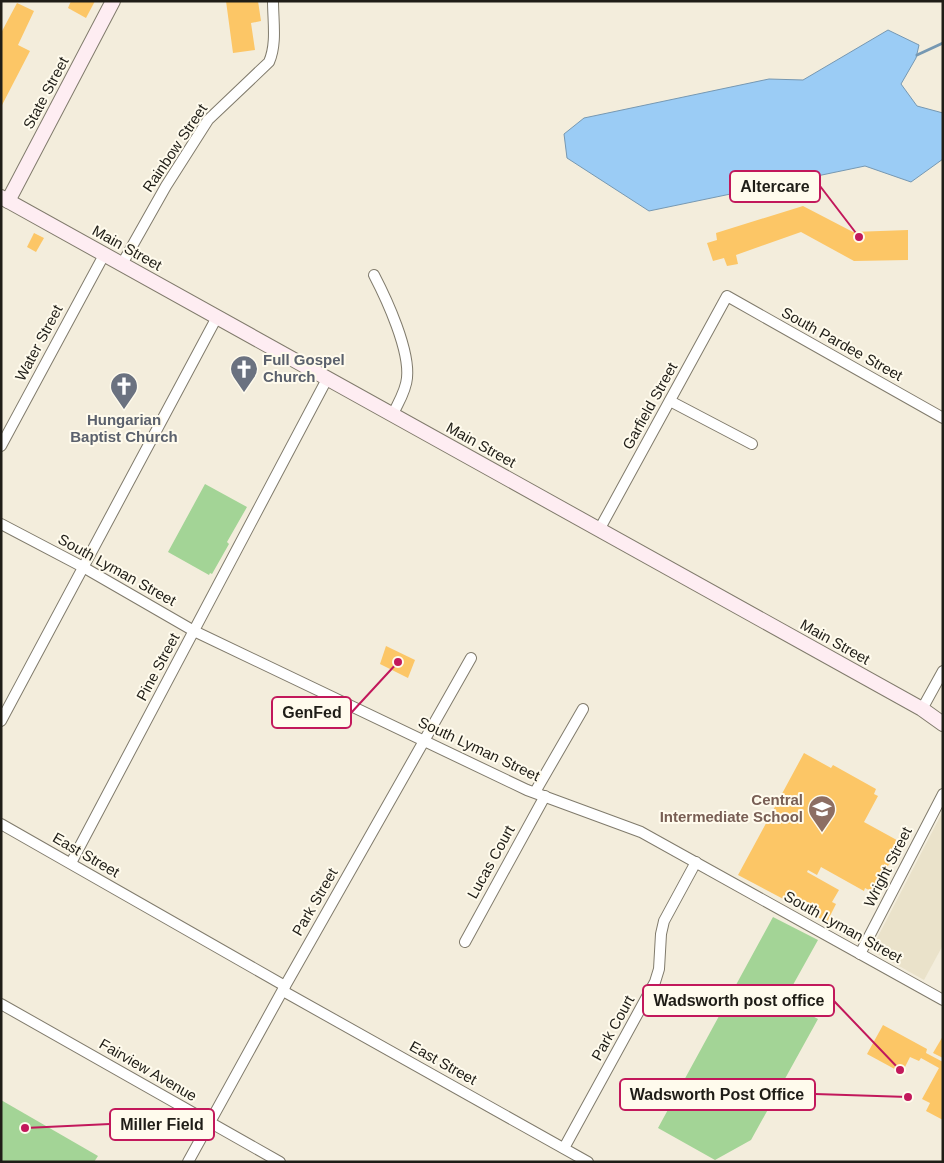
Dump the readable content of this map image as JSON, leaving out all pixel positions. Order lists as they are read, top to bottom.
{
  "streets": {
    "main road": ["State Street", "Main Street"],
    "street": [
      "Rainbow Street",
      "Water Street",
      "South Pardee Street",
      "Garfield Street",
      "South Lyman Street",
      "Pine Street",
      "East Street",
      "Lucas Court",
      "Wright Street",
      "Park Street",
      "Park Court",
      "Fairview Avenue"
    ]
  },
  "crossings": [
    ["State Street", "Main Street"],
    ["Rainbow Street", "Main Street"],
    ["Main Street", "Water Street"],
    ["Main Street", "Garfield Street"],
    ["Main Street", "Pine Street"],
    ["South Pardee Street", "Garfield Street"],
    ["South Lyman Street", "Pine Street"],
    ["South Lyman Street", "Lucas Court"],
    ["South Lyman Street", "Wright Street"],
    ["South Lyman Street", "Park Street"],
    ["South Lyman Street", "Park Court"],
    ["Pine Street", "East Street"],
    ["East Street", "Park Street"],
    ["East Street", "Park Court"],
    ["Park Street", "Fairview Avenue"]
  ],
  "places": {
    "other": [
      "Altercare",
      "GenFed",
      "Wadsworth post office",
      "Wadsworth Post Office",
      "Miller Field"
    ],
    "church": ["Full Gospel Church", "Hungarian Baptist Church"],
    "school or university": ["Central Intermediate School"]
  }
}
